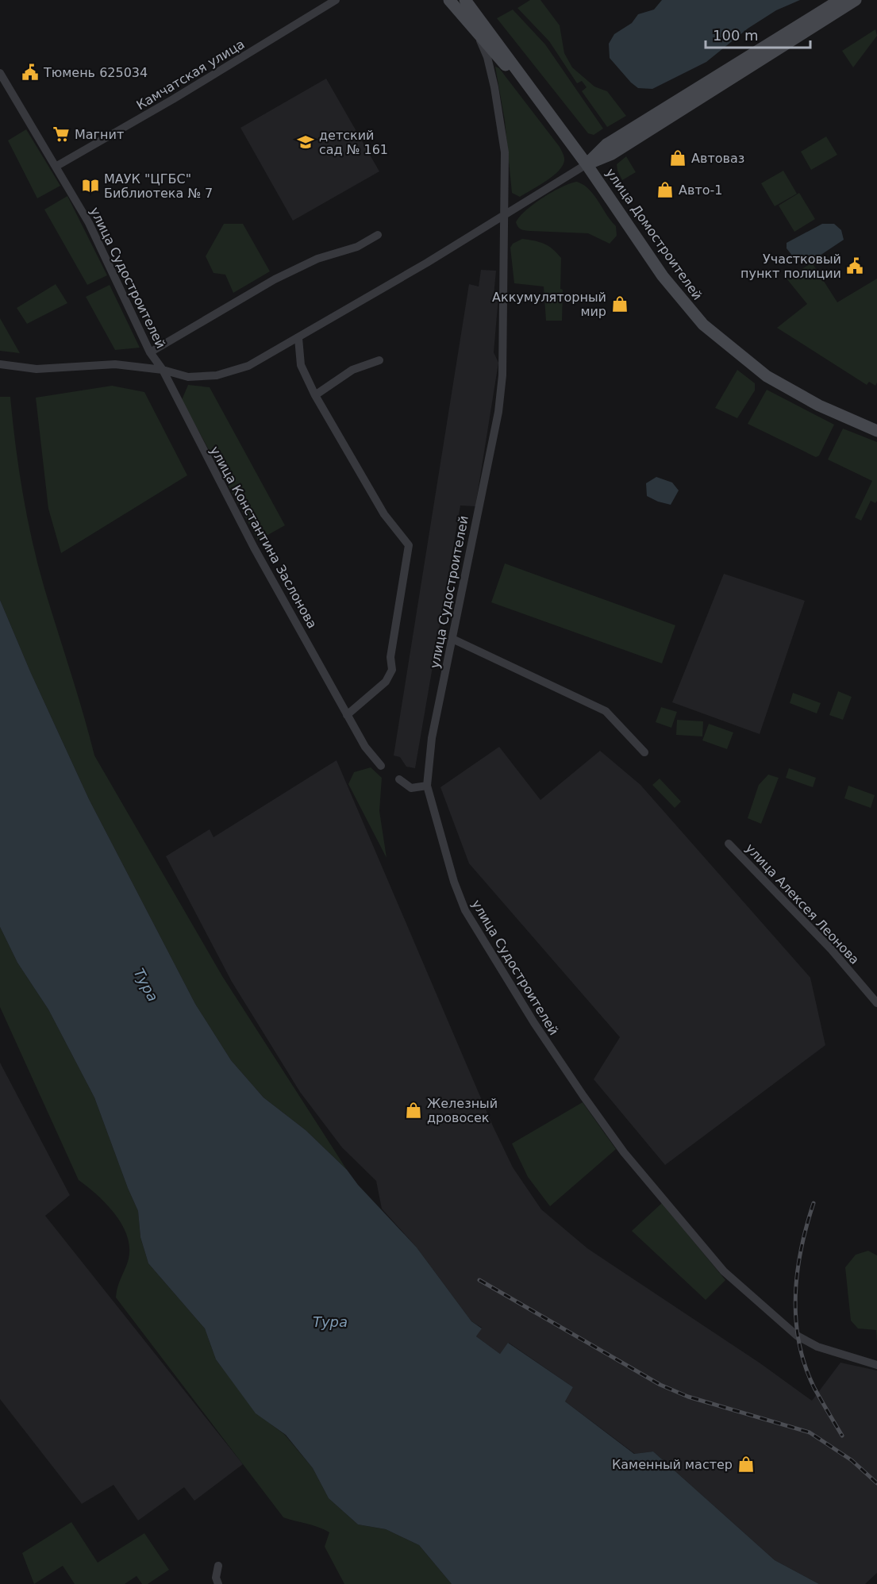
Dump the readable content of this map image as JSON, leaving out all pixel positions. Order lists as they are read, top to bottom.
{
  "streets": {
    "main road": ["улица Домостроителей"],
    "street": [
      "Камчатская улица",
      "улица Судостроителей",
      "улица Константина Заслонова",
      "улица Алексея Леонова"
    ]
  },
  "crossings": [
    ["Камчатская улица", "улица Судостроителей"],
    ["улица Домостроителей", "улица Судостроителей"],
    ["улица Судостроителей", "улица Константина Заслонова"]
  ],
  "water": ["Тура"],
  "places": {
    "public building": ["Тюмень 625034", "Участковый пункт полиции"],
    "supermarket": ["Магнит"],
    "school or university": ["детский сад № 161"],
    "shop": [
      "Автоваз",
      "Авто-1",
      "Аккумуляторный мир",
      "Железный дровосек",
      "Каменный мастер"
    ],
    "library": ["МАУК \"ЦГБС\" Библиотека № 7"]
  },
  "scale_bar": "100 m"
}
